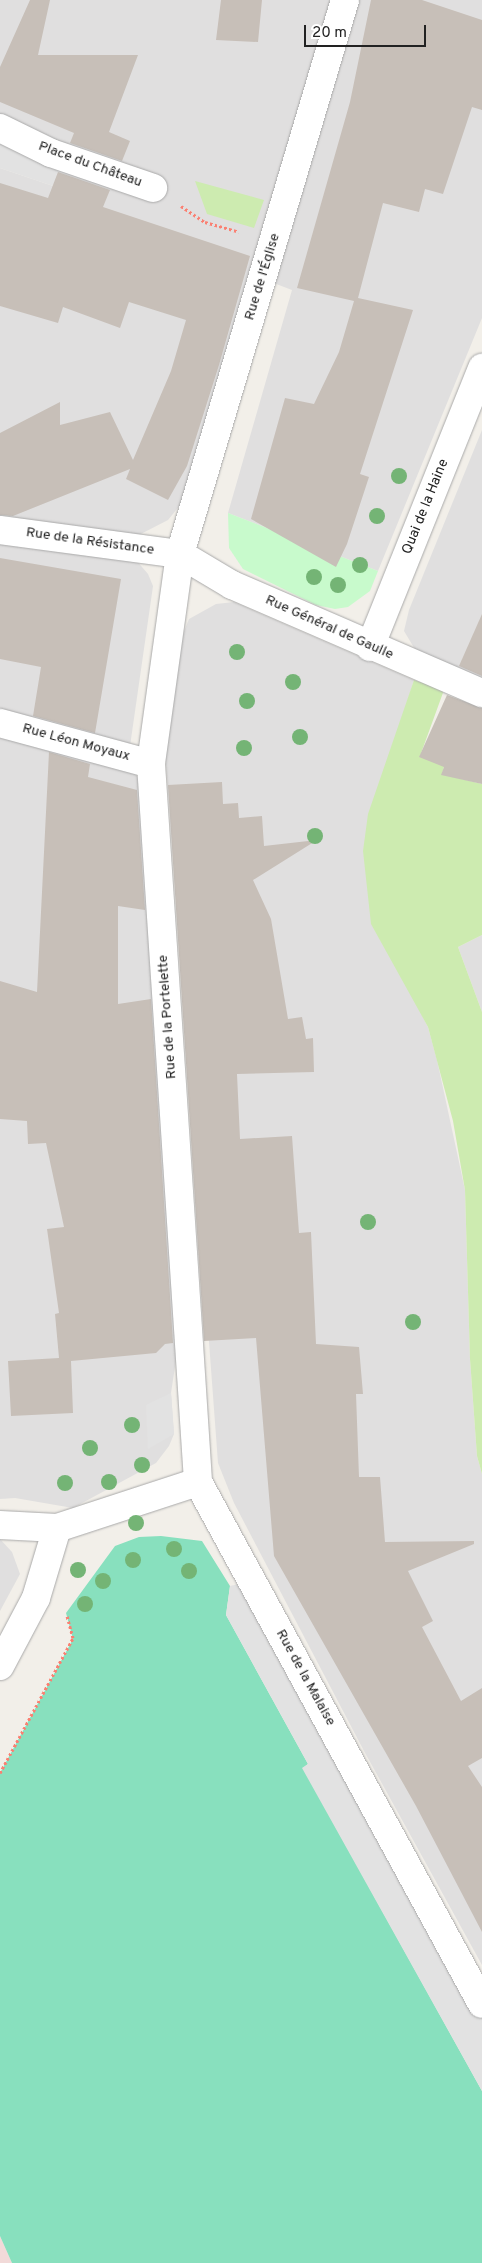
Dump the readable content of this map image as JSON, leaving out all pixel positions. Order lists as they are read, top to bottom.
{
  "streets": {
    "street": [
      "Place du Château",
      "Rue de l'Église",
      "Quai de la Haine",
      "Rue de la Résistance",
      "Rue Général de Gaulle",
      "Rue Léon Moyaux",
      "Rue de la Portelette",
      "Rue de la Malaise"
    ]
  },
  "crossings": [
    ["Rue de l'Église", "Rue de la Résistance"],
    ["Rue de l'Église", "Rue Général de Gaulle"],
    ["Rue de l'Église", "Rue de la Portelette"],
    ["Quai de la Haine", "Rue Général de Gaulle"],
    ["Rue de la Résistance", "Rue Général de Gaulle"],
    ["Rue de la Résistance", "Rue de la Portelette"],
    ["Rue Général de Gaulle", "Rue de la Portelette"],
    ["Rue Léon Moyaux", "Rue de la Portelette"],
    ["Rue de la Portelette", "Rue de la Malaise"]
  ],
  "scale_bar": "20 m"
}
